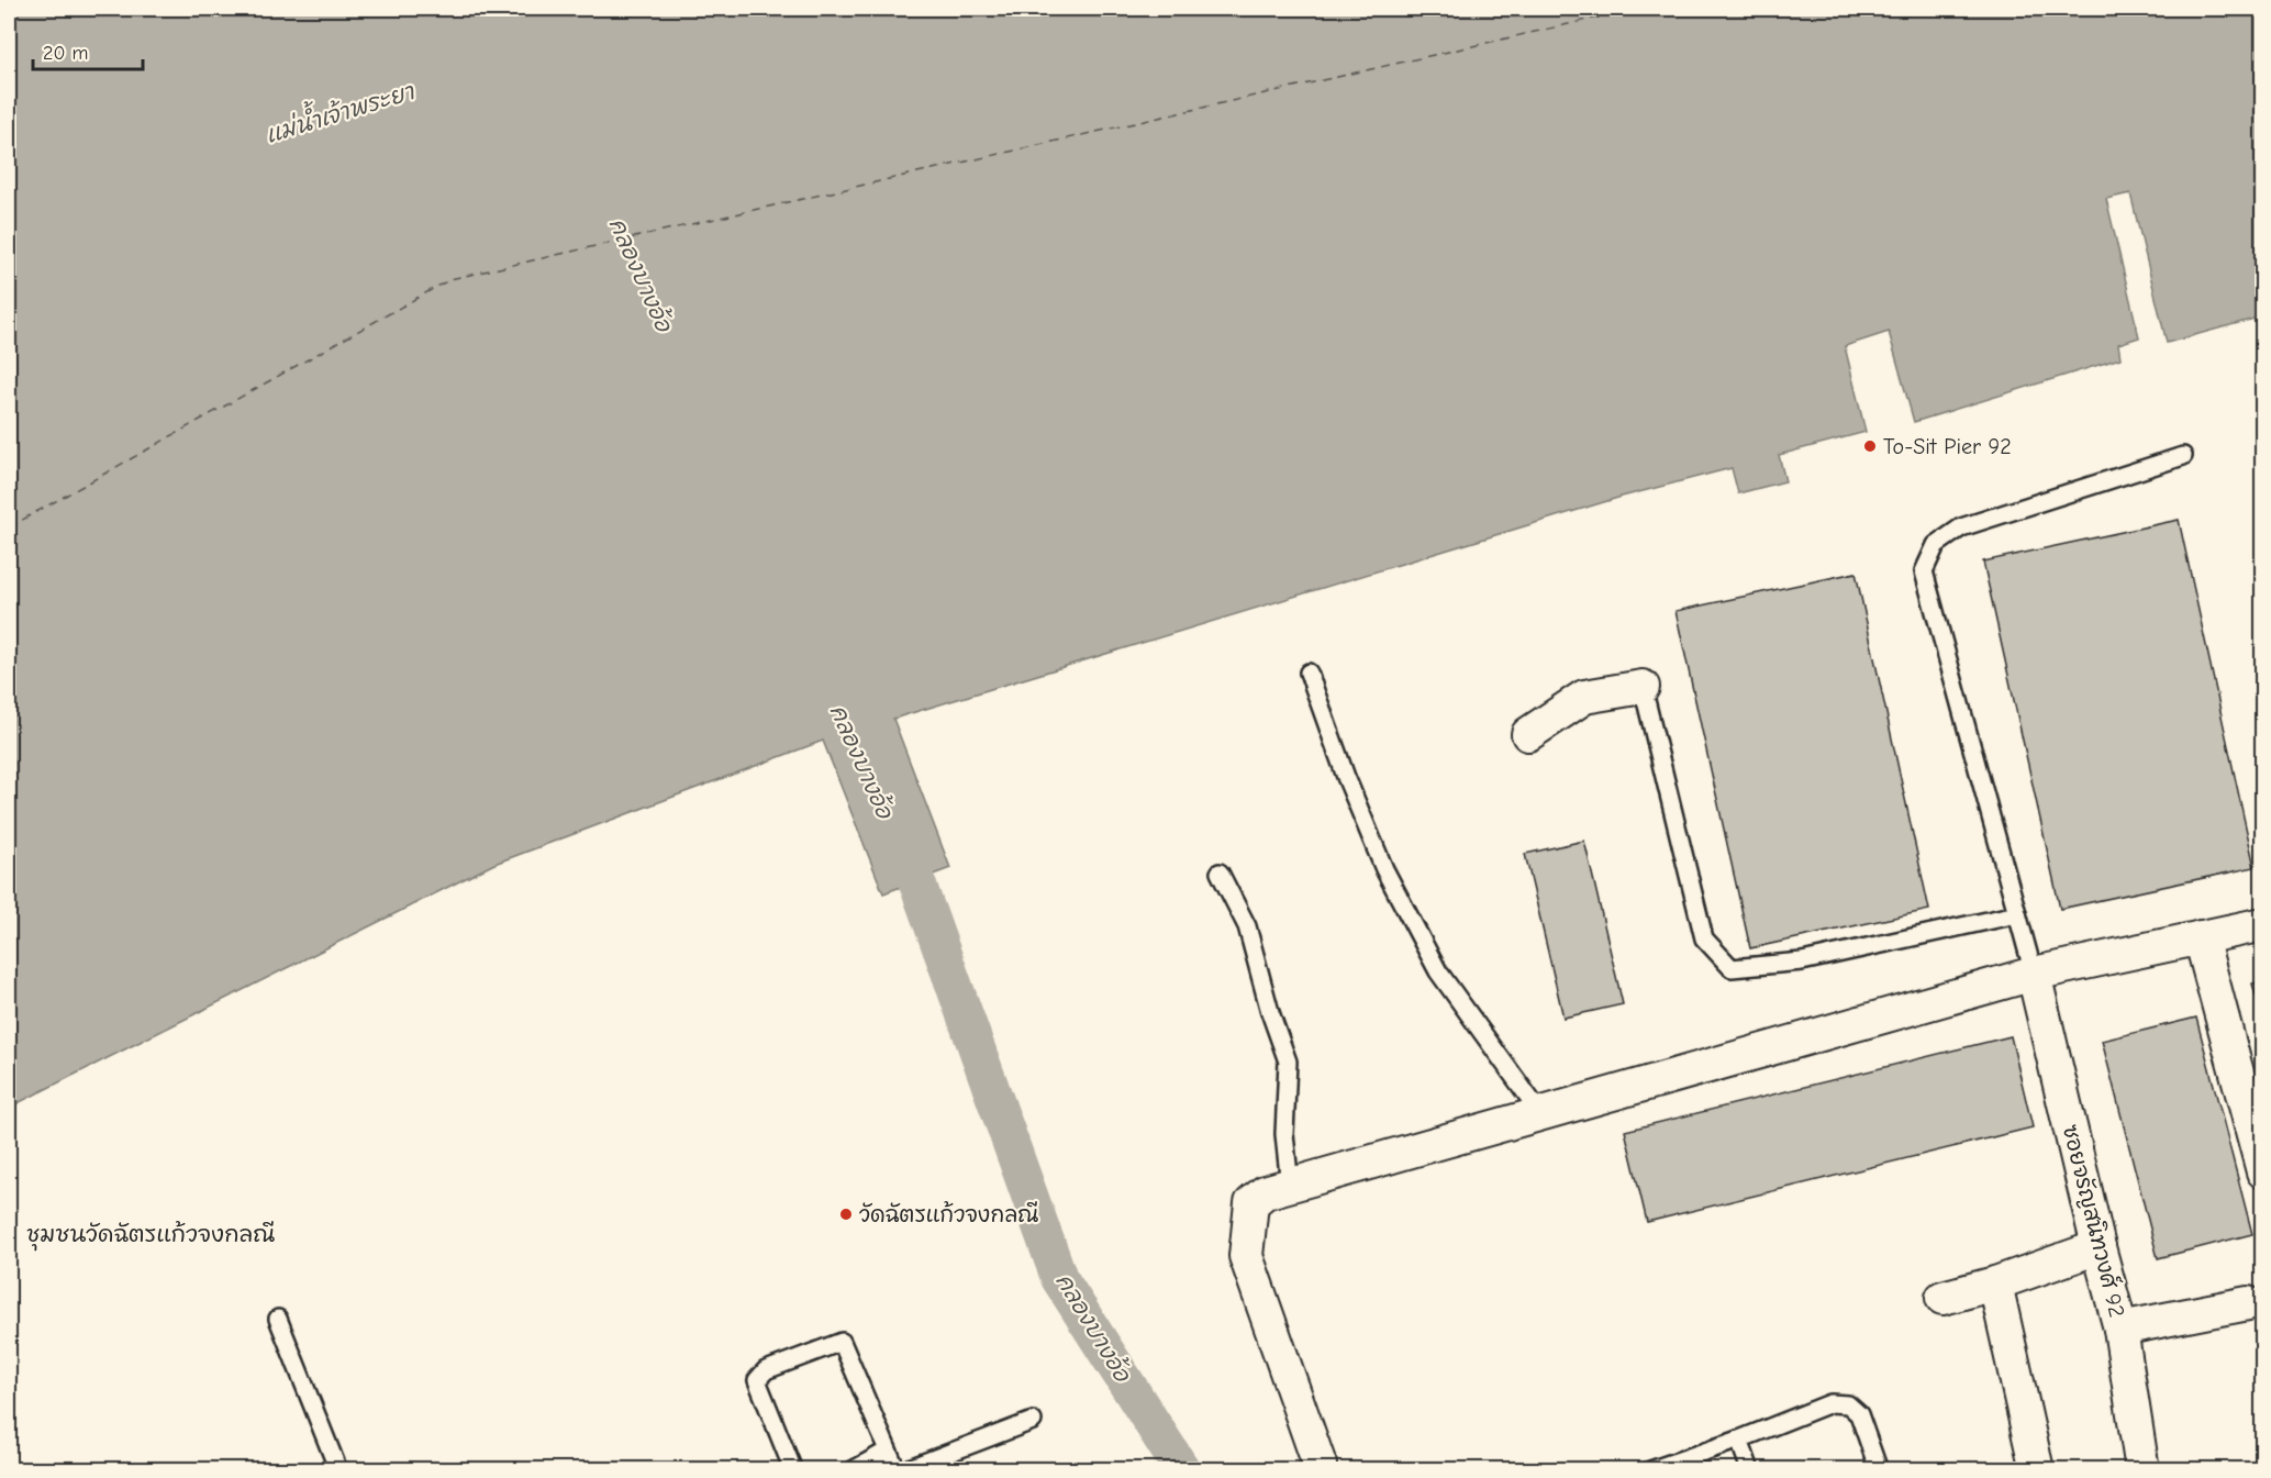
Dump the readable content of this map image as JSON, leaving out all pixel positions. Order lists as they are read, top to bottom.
{
  "streets": {
    "street": ["ซอยจรัญสนิทวงศ์ 92"]
  },
  "districts": ["ชุมชนวัดฉัตรแก้วจงกลณี"],
  "water": ["แม่น้ำเจ้าพระยา", "คลองบางอ้อ"],
  "places": ["To-Sit Pier 92", "วัดฉัตรแก้วจงกลณี"],
  "scale_bar": "20 m"
}
